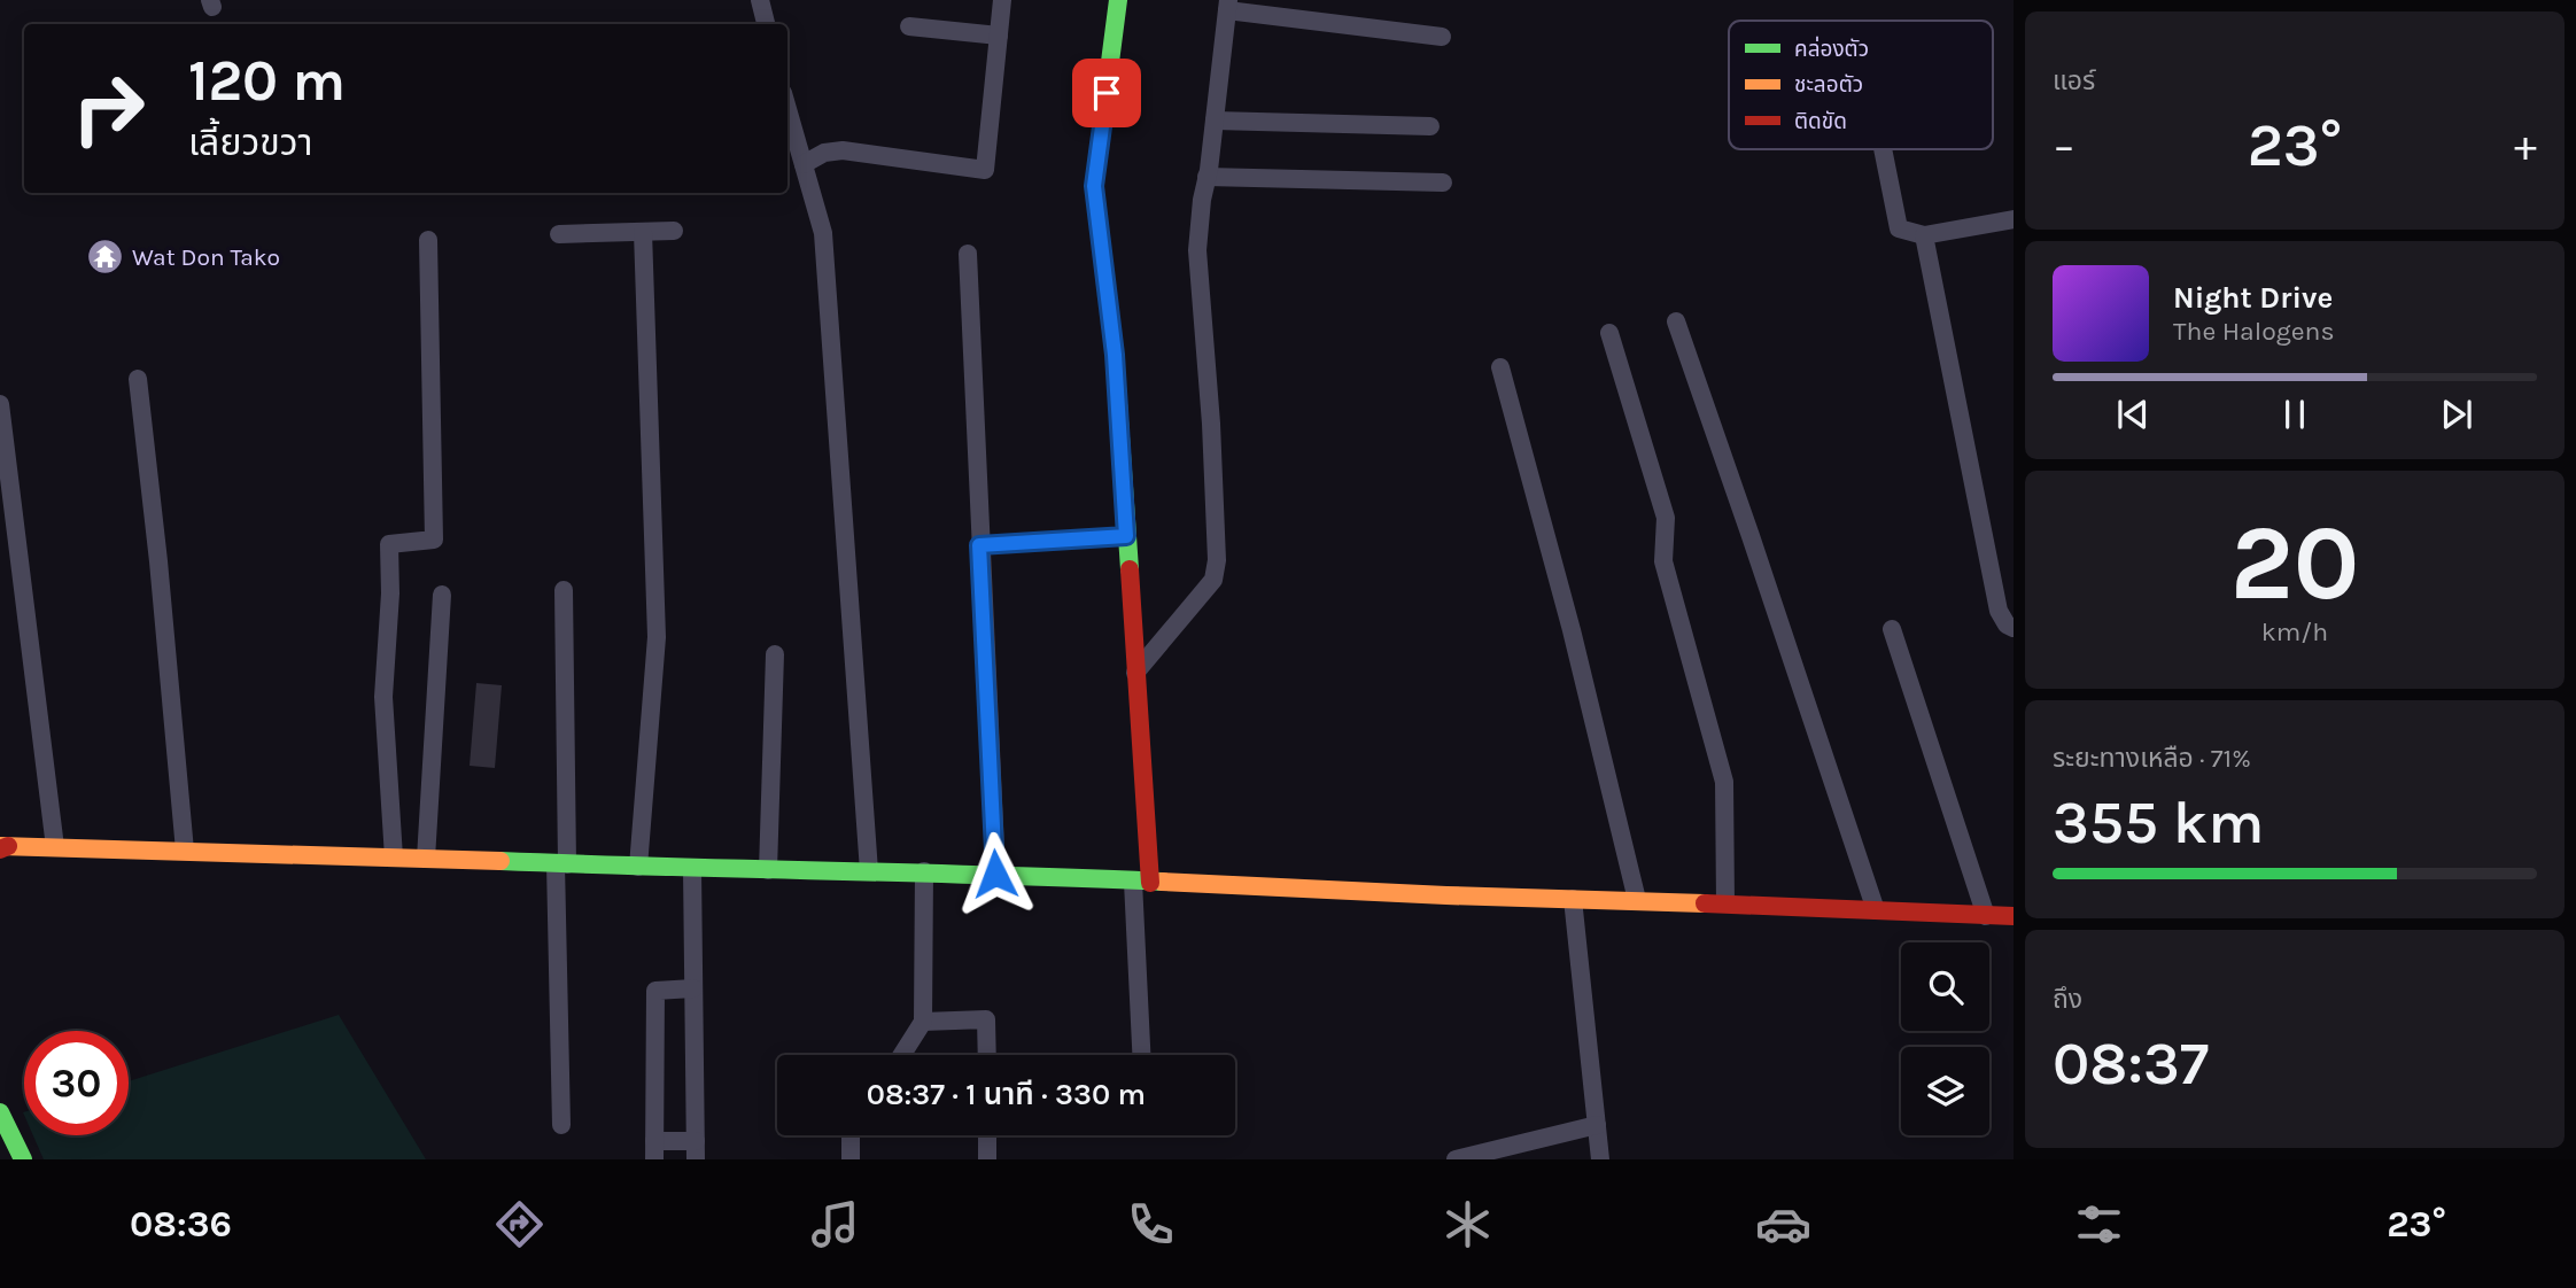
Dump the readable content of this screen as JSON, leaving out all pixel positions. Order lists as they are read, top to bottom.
{
  "places": {
    "temple": ["Wat Don Tako"]
  },
  "legend": ["คล่องตัว", "ชะลอตัว", "ติดขัด"],
  "page": {
    "tile": [
      "แอร์",
      ["20", "km/h"],
      ["ระยะทางเหลือ · 71%", "355 km"],
      ["ถึง", "08:37"]
    ],
    "turn": ["120 m", "เลี้ยวขวา"],
    "heat": ["−", "23°", "+"],
    "song": ["Night Drive", "The Halogens"],
    "limit": "30",
    "trip": "08:37 · 1 นาที · 330 m",
    "tabs": ["08:36", "23°"]
  }
}
